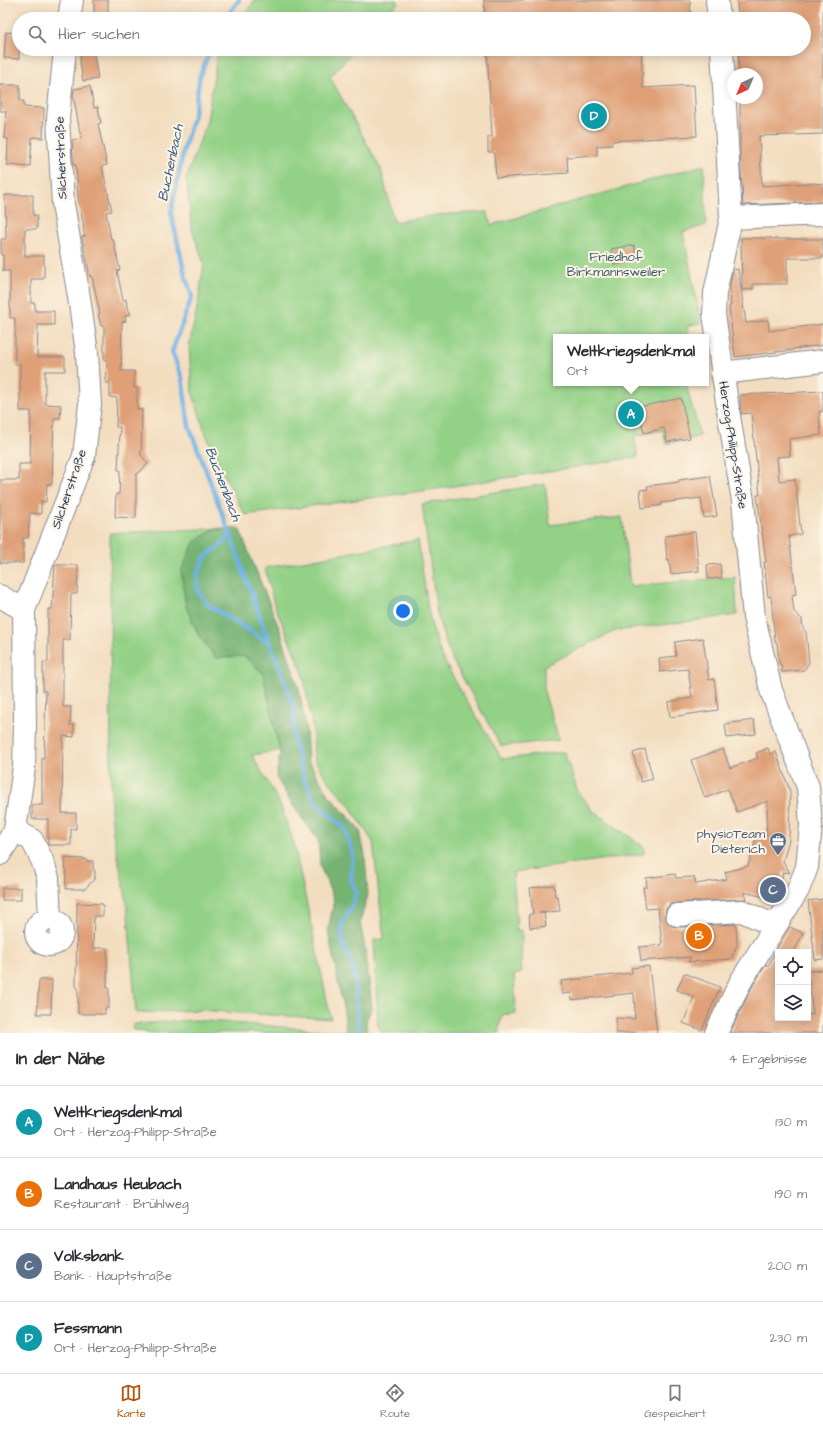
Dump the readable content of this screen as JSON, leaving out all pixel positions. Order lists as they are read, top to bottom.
{
  "streets": {
    "street": ["Silcherstraße", "Herzog-Philipp-Straße"]
  },
  "water": ["Buchenbach"],
  "parks": ["Friedhof Birkmannsweiler"],
  "places": {
    "office": ["physioTeam Dieterich"]
  },
  "north": "bottom left",
  "page": {
    "search": "Hier suchen",
    "pins": [
      "D",
      "A",
      "C",
      "B"
    ],
    "popup": ["Weltkriegsdenkmal", "Ort"],
    "heading": ["In der Nähe", "4 Ergebnisse"],
    "list": [
      {
        "mark": "A",
        "name": "Weltkriegsdenkmal",
        "note": "Ort · Herzog-Philipp-Straße",
        "value": "130 m"
      },
      {
        "mark": "B",
        "name": "Landhaus Heubach",
        "note": "Restaurant · Brühlweg",
        "value": "190 m"
      },
      {
        "mark": "C",
        "name": "Volksbank",
        "note": "Bank · Hauptstraße",
        "value": "200 m"
      },
      {
        "mark": "D",
        "name": "Fessmann",
        "note": "Ort · Herzog-Philipp-Straße",
        "value": "230 m"
      }
    ],
    "nav": ["Karte", "Route", "Gespeichert"]
  }
}
